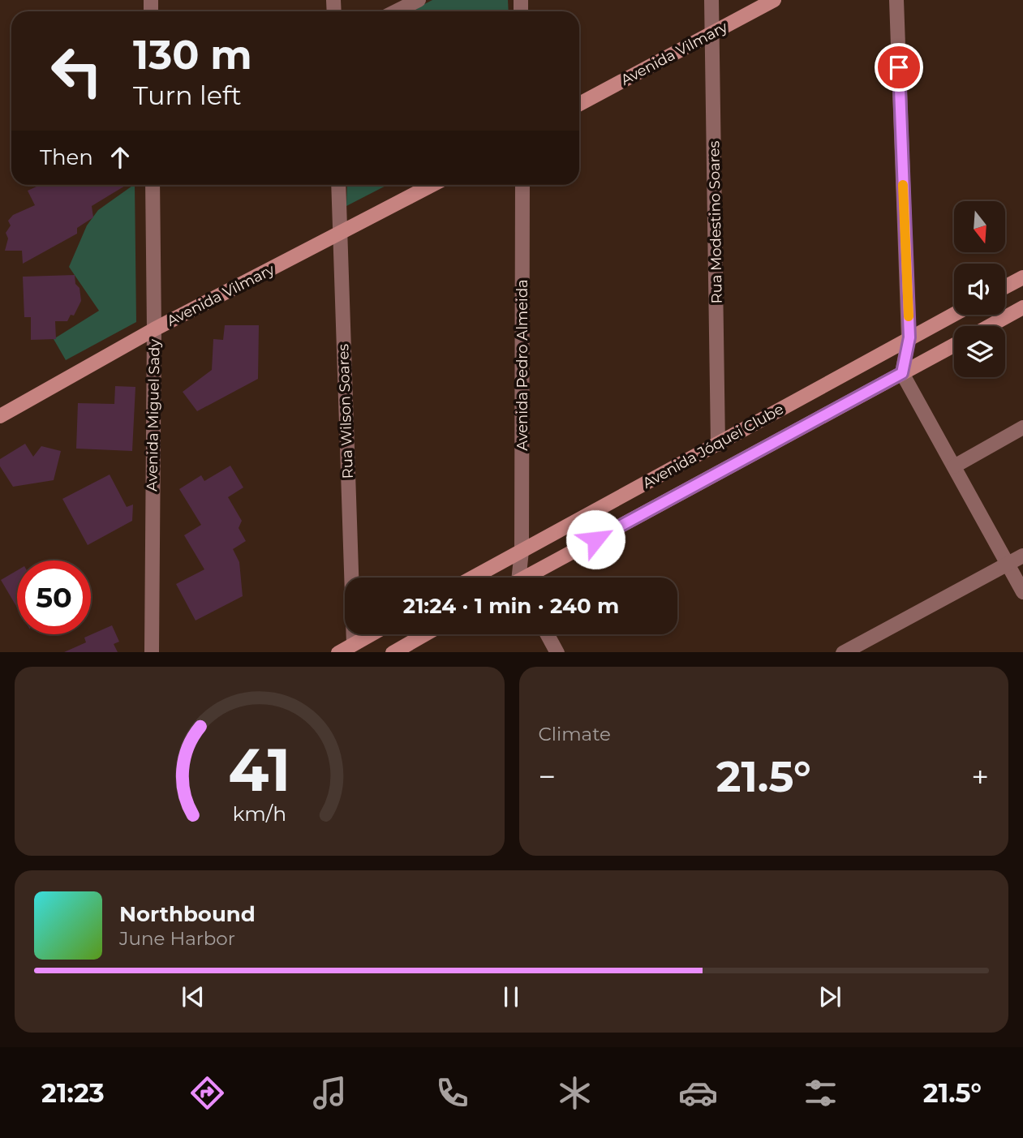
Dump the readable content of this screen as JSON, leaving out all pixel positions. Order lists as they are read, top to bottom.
{
  "streets": {
    "main road": ["Avenida Vilmary", "Avenida Jóquei Clube"],
    "street": [
      "Rua Modestino Soares",
      "Avenida Pedro Almeida",
      "Rua Wilson Soares",
      "Avenida Miguel Sady"
    ]
  },
  "crossings": [
    ["Avenida Vilmary", "Rua Modestino Soares"],
    ["Avenida Vilmary", "Rua Wilson Soares"],
    ["Avenida Vilmary", "Avenida Miguel Sady"],
    ["Rua Modestino Soares", "Avenida Jóquei Clube"],
    ["Avenida Pedro Almeida", "Avenida Jóquei Clube"]
  ],
  "north": "bottom",
  "page": {
    "turn": ["130 m", "Turn left"],
    "then": "Then",
    "limit": "50",
    "trip": "21:24 · 1 min · 240 m",
    "tile": "Climate",
    "heat": ["−", "21.5°", "+"],
    "song": ["Northbound", "June Harbor"],
    "tabs": ["21:23", "21.5°"],
    "gauge": ["41", "km/h"]
  }
}
